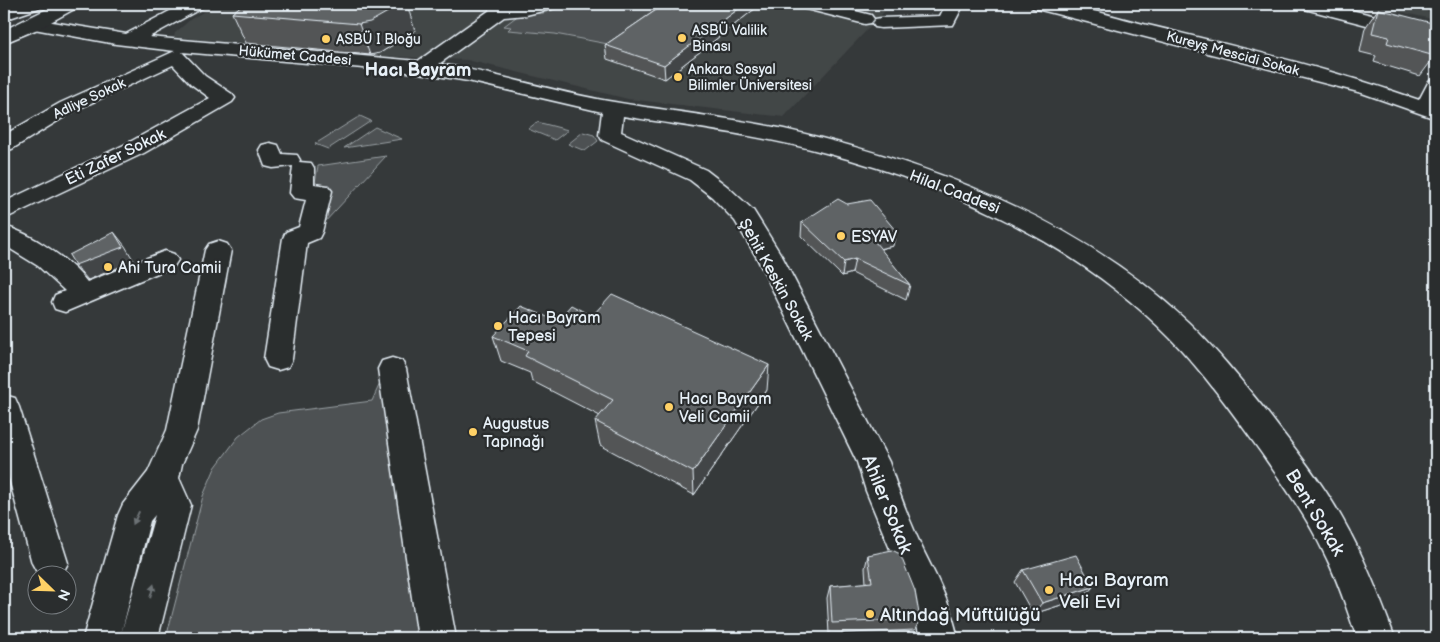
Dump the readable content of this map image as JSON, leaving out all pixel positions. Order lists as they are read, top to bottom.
{
  "streets": {
    "street": [
      "Kureyş Mescidi Sokak",
      "Hükümet Caddesi",
      "Adliye Sokak",
      "Eti Zafer Sokak",
      "Hilal Caddesi",
      "Şehit Keskin Sokak",
      "Ahiler Sokak",
      "Bent Sokak"
    ]
  },
  "crossings": [
    ["Hükümet Caddesi", "Hilal Caddesi"],
    ["Hükümet Caddesi", "Şehit Keskin Sokak"],
    ["Adliye Sokak", "Eti Zafer Sokak"],
    ["Hilal Caddesi", "Şehit Keskin Sokak"],
    ["Hilal Caddesi", "Bent Sokak"],
    ["Şehit Keskin Sokak", "Ahiler Sokak"]
  ],
  "districts": ["Hacı Bayram"],
  "places": [
    "ASBÜ Valilik Binası",
    "ASBÜ I Bloğu",
    "Ankara Sosyal Bilimler Üniversitesi",
    "ESYAV",
    "Ahi Tura Camii",
    "Hacı Bayram Tepesi",
    "Hacı Bayram Veli Camii",
    "Augustus Tapınağı",
    "Hacı Bayram Veli Evi",
    "Altındağ Müftülüğü"
  ],
  "north": "bottom right"
}
